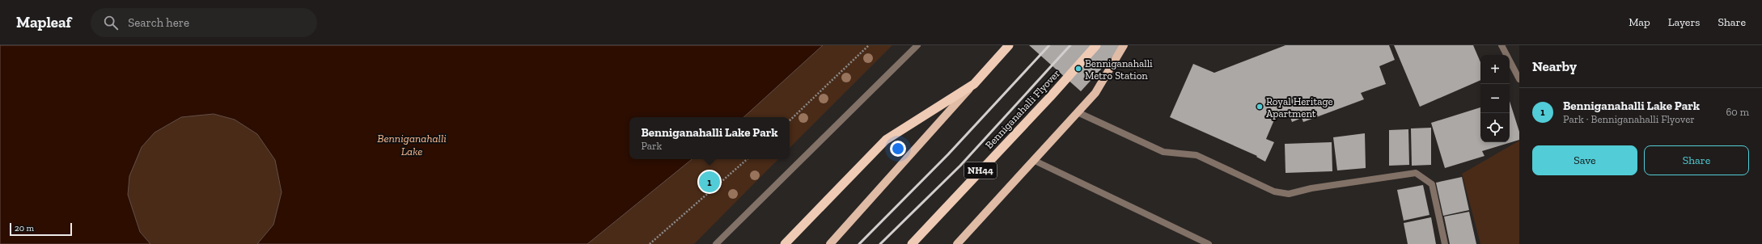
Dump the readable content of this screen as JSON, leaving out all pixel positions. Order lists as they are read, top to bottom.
{
  "streets": {
    "highway": ["Benniganahalli Flyover", "NH44"]
  },
  "water": ["Benniganahalli Lake"],
  "places": ["Benniganahalli Metro Station", "Royal Heritage Apartment"],
  "scale_bar": "20 m",
  "page": {
    "header": "Mapleaf",
    "search": "Search here",
    "nav": ["Map", "Layers", "Share"],
    "heading": "Nearby",
    "map_buttons": ["+", "−"],
    "list": [
      {
        "mark": "1",
        "name": "Benniganahalli Lake Park",
        "note": "Park · Benniganahalli Flyover",
        "value": "60 m"
      }
    ],
    "popup": ["Benniganahalli Lake Park", "Park"],
    "buttons": ["Save", "Share"],
    "pins": "1",
    "scale": "20 m"
  }
}
